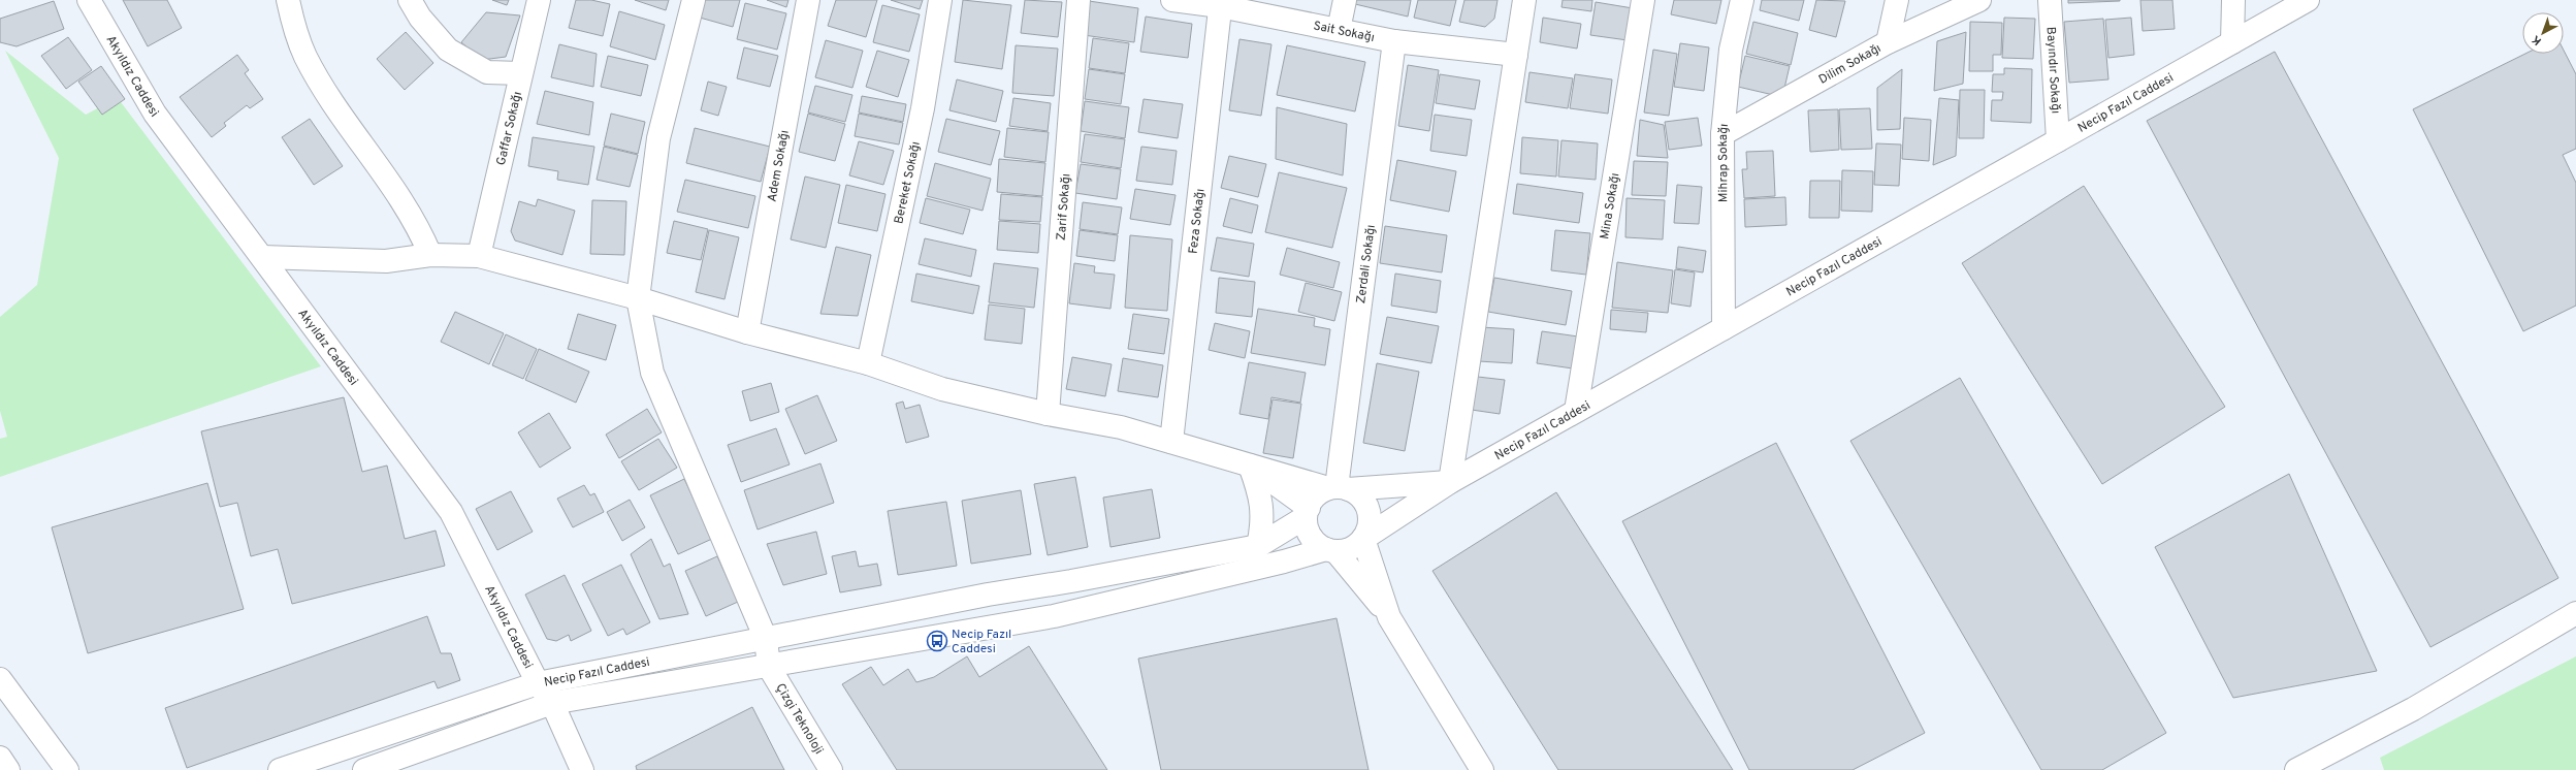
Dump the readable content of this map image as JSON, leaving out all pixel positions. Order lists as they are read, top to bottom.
{
  "streets": {
    "street": [
      "Sait Sokağı",
      "Dilim Sokağı",
      "Bayındır Sokağı",
      "Akyıldız Caddesi",
      "Necip Fazıl Caddesi",
      "Gaffar Sokağı",
      "Mihrap Sokağı",
      "Adem Sokağı",
      "Bereket Sokağı",
      "Mina Sokağı",
      "Zarif Sokağı",
      "Feza Sokağı",
      "Zerdali Sokağı",
      "Çizgi Teknoloji"
    ]
  },
  "crossings": [
    ["Sait Sokağı", "Feza Sokağı"],
    ["Sait Sokağı", "Zerdali Sokağı"],
    ["Dilim Sokağı", "Mihrap Sokağı"],
    ["Bayındır Sokağı", "Necip Fazıl Caddesi"],
    ["Akyıldız Caddesi", "Necip Fazıl Caddesi"],
    ["Necip Fazıl Caddesi", "Mihrap Sokağı"],
    ["Necip Fazıl Caddesi", "Mina Sokağı"],
    ["Necip Fazıl Caddesi", "Zerdali Sokağı"],
    ["Necip Fazıl Caddesi", "Çizgi Teknoloji"]
  ],
  "places": {
    "bus stop": ["Necip Fazıl Caddesi"]
  },
  "north": "bottom left"
}
